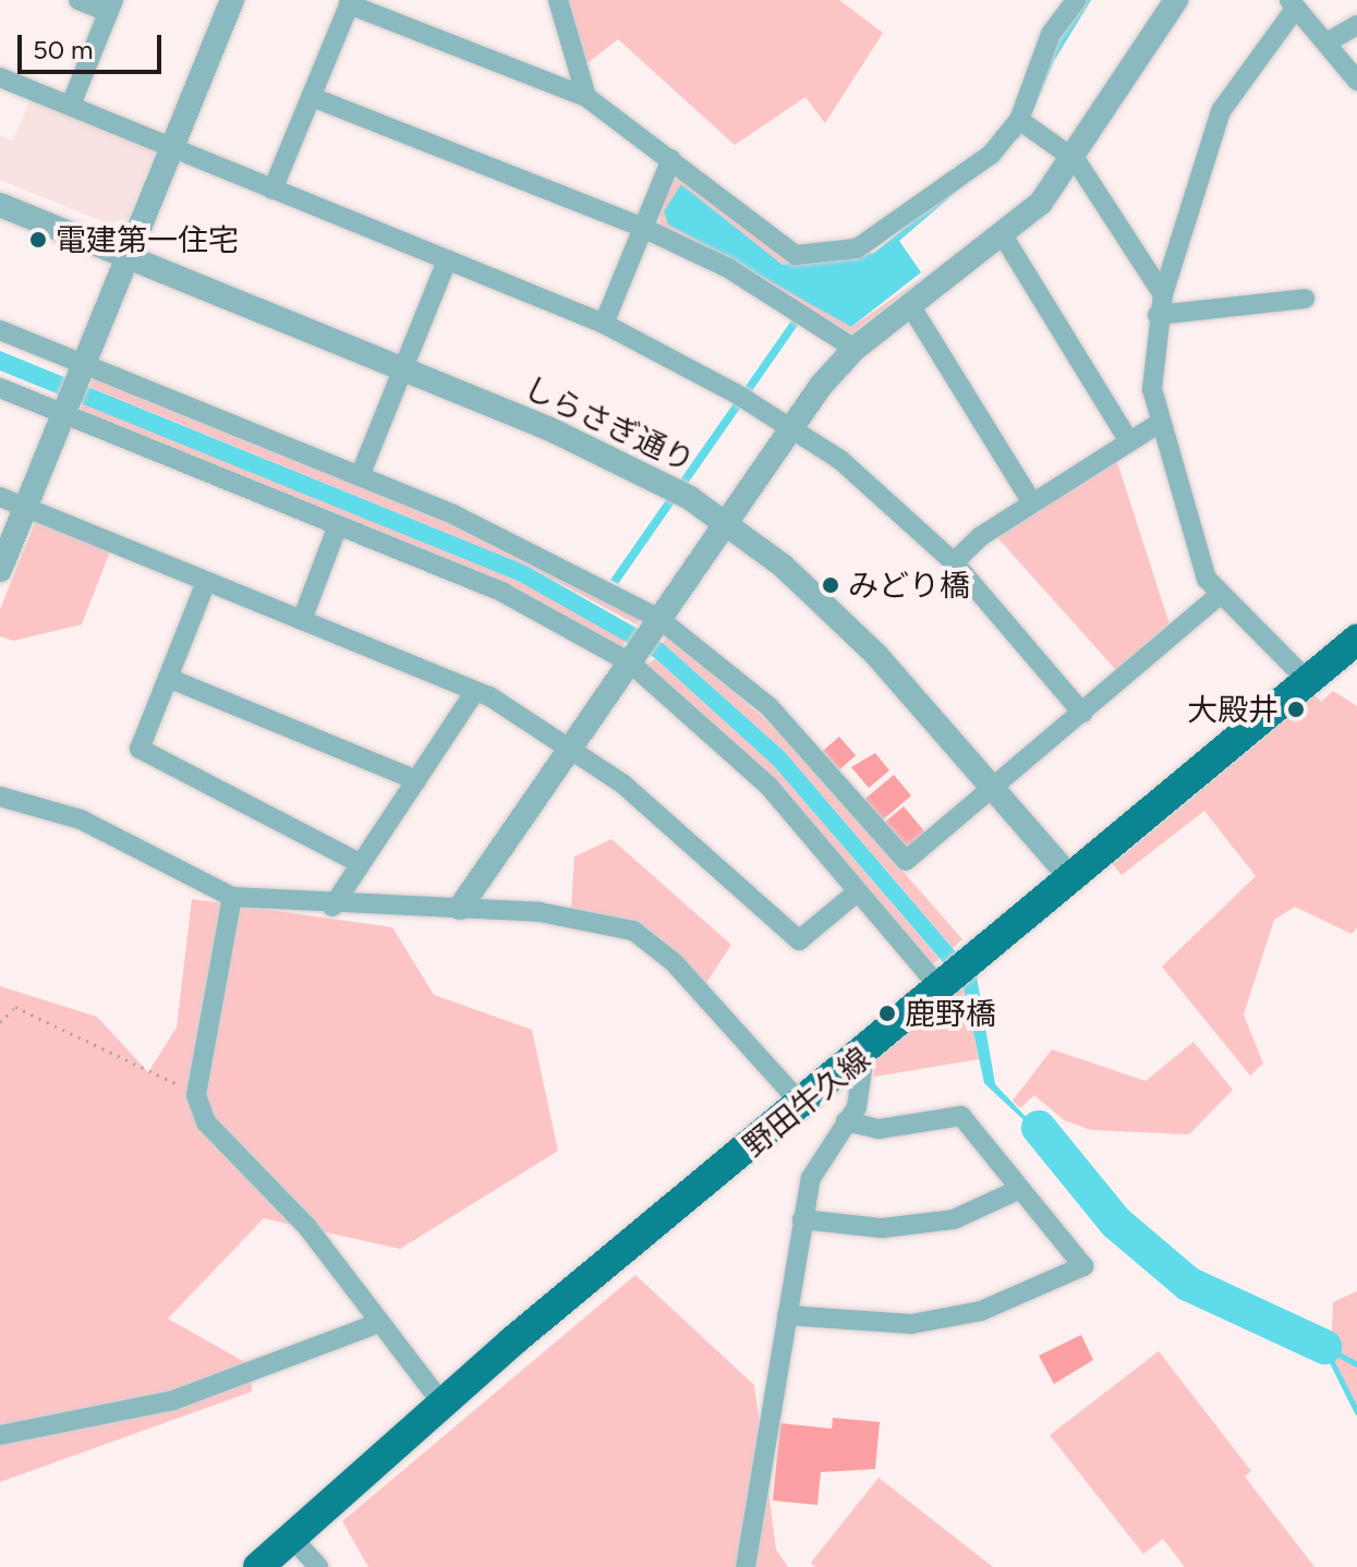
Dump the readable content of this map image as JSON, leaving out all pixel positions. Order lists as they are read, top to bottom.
{
  "streets": {
    "main road": ["野田牛久線"],
    "street": ["しらさぎ通り"]
  },
  "crossings": [
    ["しらさぎ通り", "野田牛久線"]
  ],
  "places": [
    "電建第一住宅",
    "みどり橋",
    "大殿井",
    "鹿野橋"
  ],
  "scale_bar": "50 m"
}
